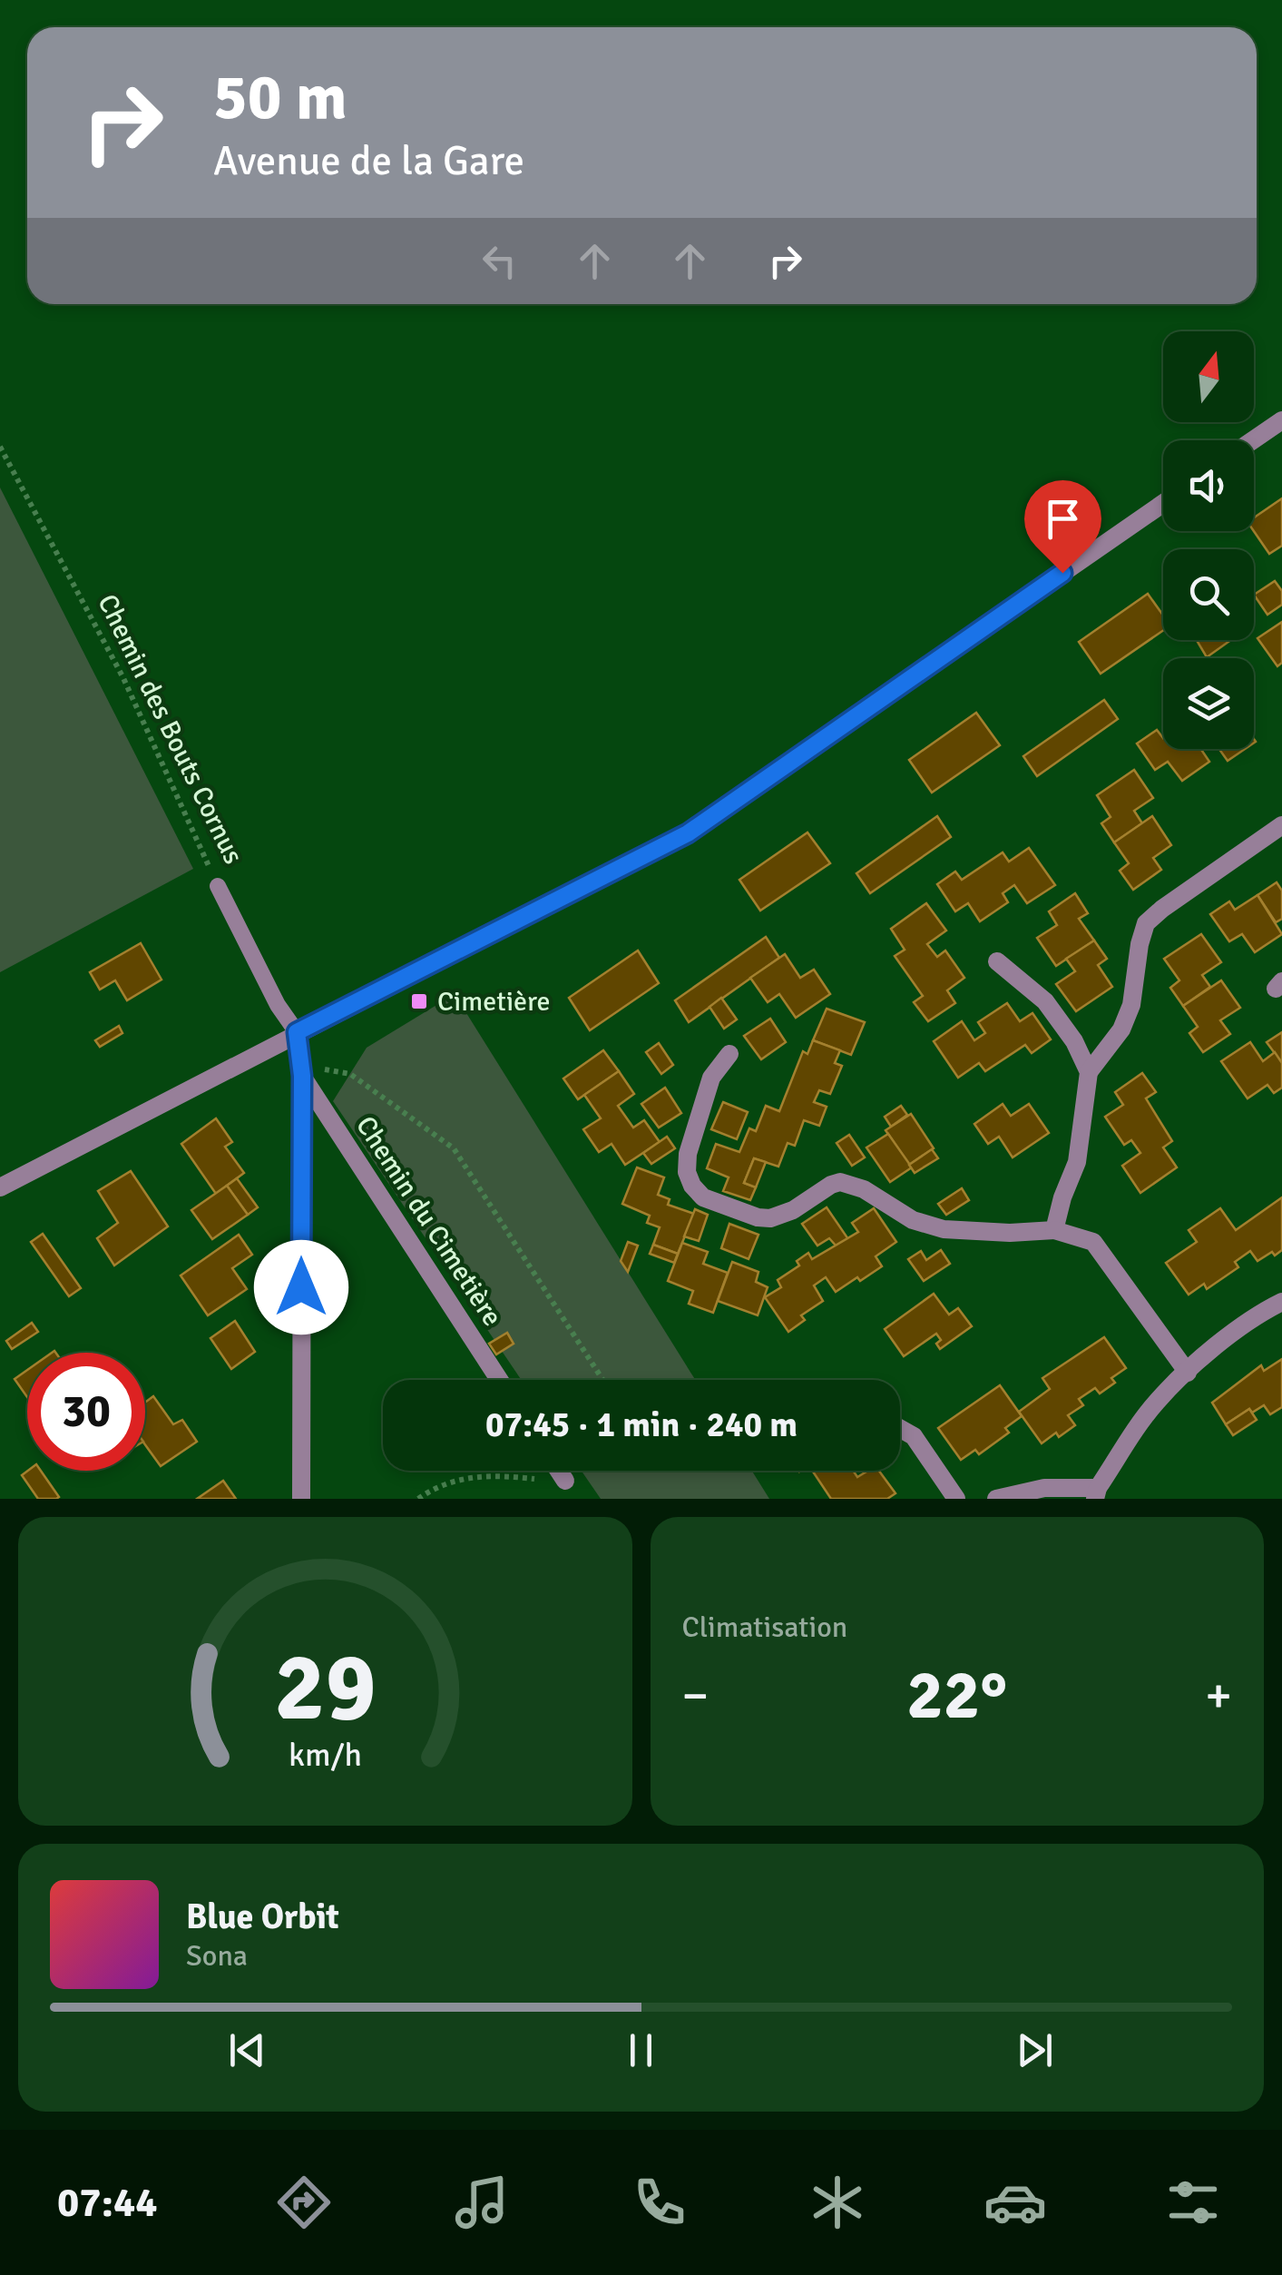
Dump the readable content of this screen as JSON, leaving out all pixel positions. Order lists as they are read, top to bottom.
{
  "streets": {
    "street": ["Chemin du Cimetière"],
    "lane": ["Chemin des Bouts Cornus"]
  },
  "places": {
    "transit": ["Cimetière"]
  },
  "north": "top",
  "page": {
    "turn": ["50 m", "Avenue de la Gare"],
    "limit": "30",
    "trip": "07:45 · 1 min · 240 m",
    "tile": "Climatisation",
    "heat": ["−", "22°", "+"],
    "song": ["Blue Orbit", "Sona"],
    "tabs": "07:44",
    "gauge": ["29", "km/h"]
  }
}
